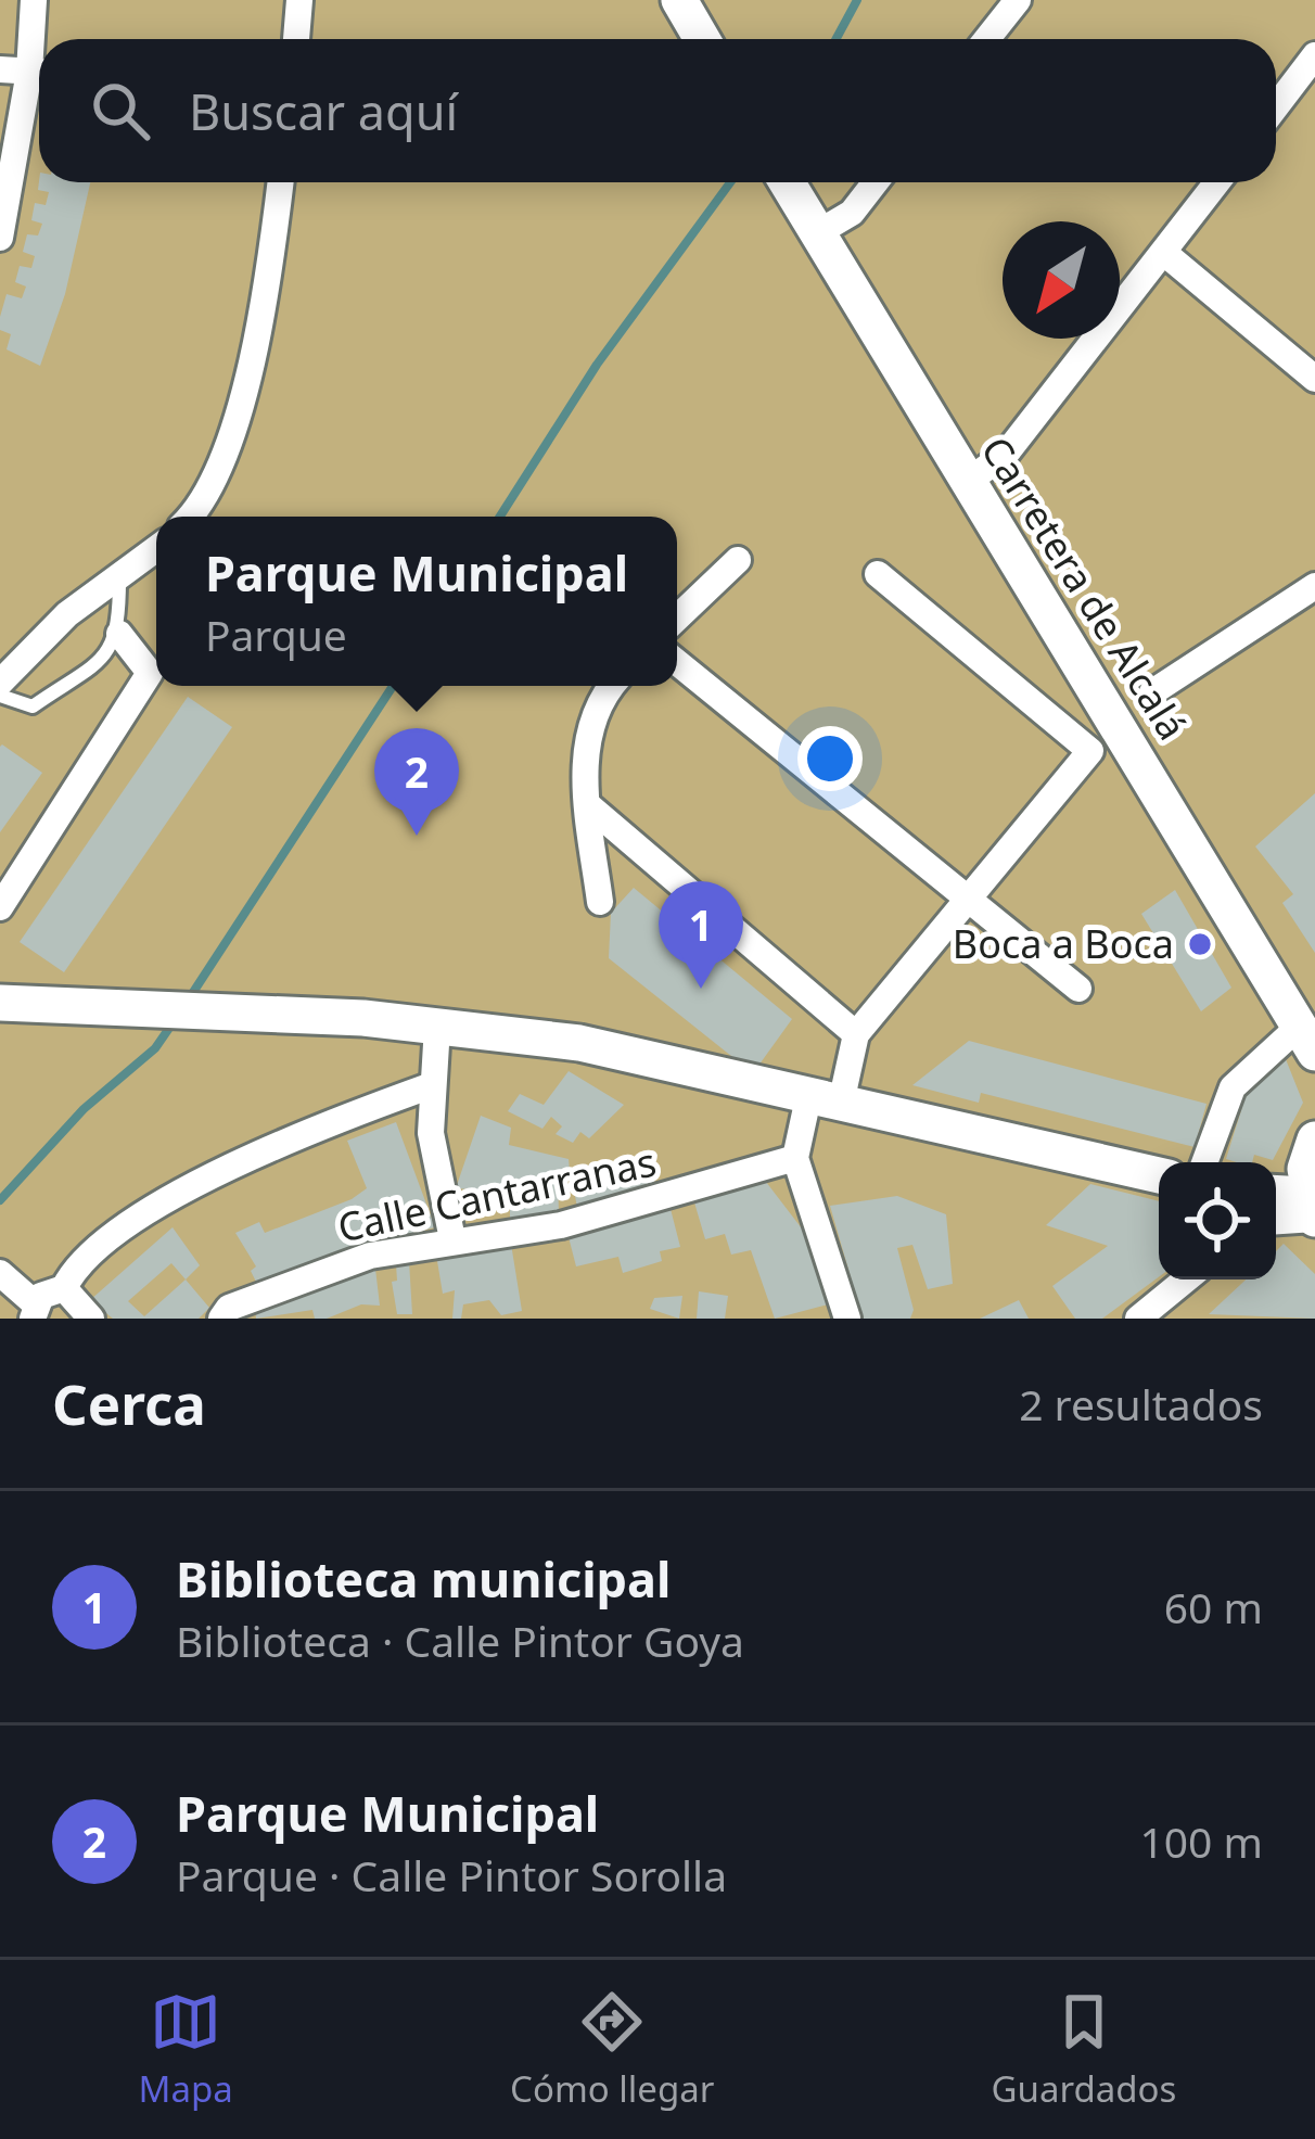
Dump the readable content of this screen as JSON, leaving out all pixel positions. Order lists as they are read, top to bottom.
{
  "streets": {
    "street": ["Carretera de Alcalá", "Calle Cantarranas"]
  },
  "places": ["Boca a Boca"],
  "north": "bottom left",
  "page": {
    "search": "Buscar aquí",
    "popup": ["Parque Municipal", "Parque"],
    "pins": ["2", "1"],
    "heading": ["Cerca", "2 resultados"],
    "list": [
      {
        "mark": "1",
        "name": "Biblioteca municipal",
        "note": "Biblioteca · Calle Pintor Goya",
        "value": "60 m"
      },
      {
        "mark": "2",
        "name": "Parque Municipal",
        "note": "Parque · Calle Pintor Sorolla",
        "value": "100 m"
      }
    ],
    "nav": ["Mapa", "Cómo llegar", "Guardados"]
  }
}
